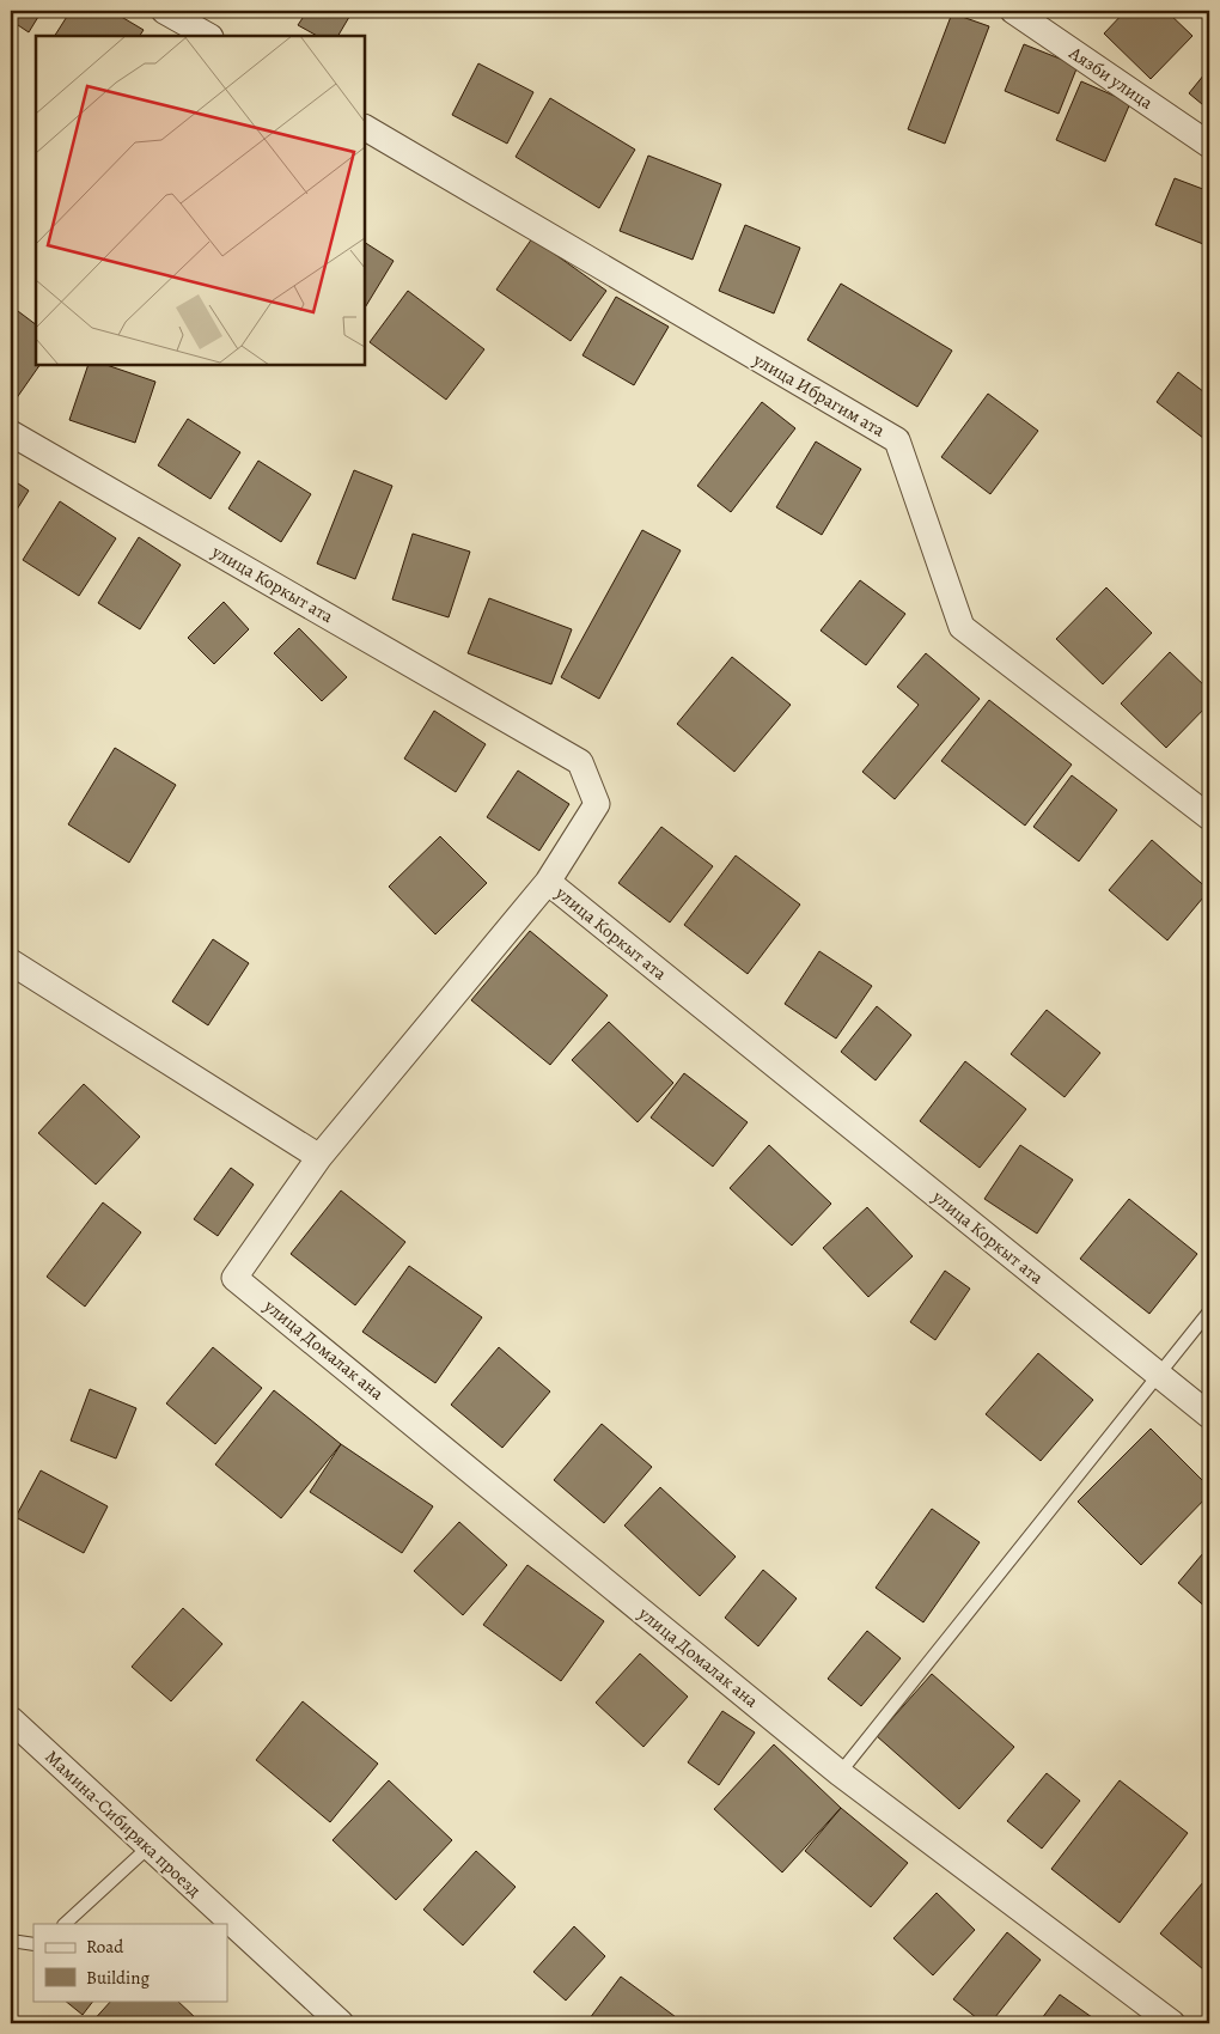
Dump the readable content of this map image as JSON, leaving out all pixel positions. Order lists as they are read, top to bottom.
{
  "streets": {
    "street": [
      "Аязби улица",
      "улица Ибрагим ата",
      "улица Коркыт ата",
      "улица Домалак ана",
      "Мамина-Сибиряка проезд"
    ]
  },
  "legend": ["Road", "Building"]
}
